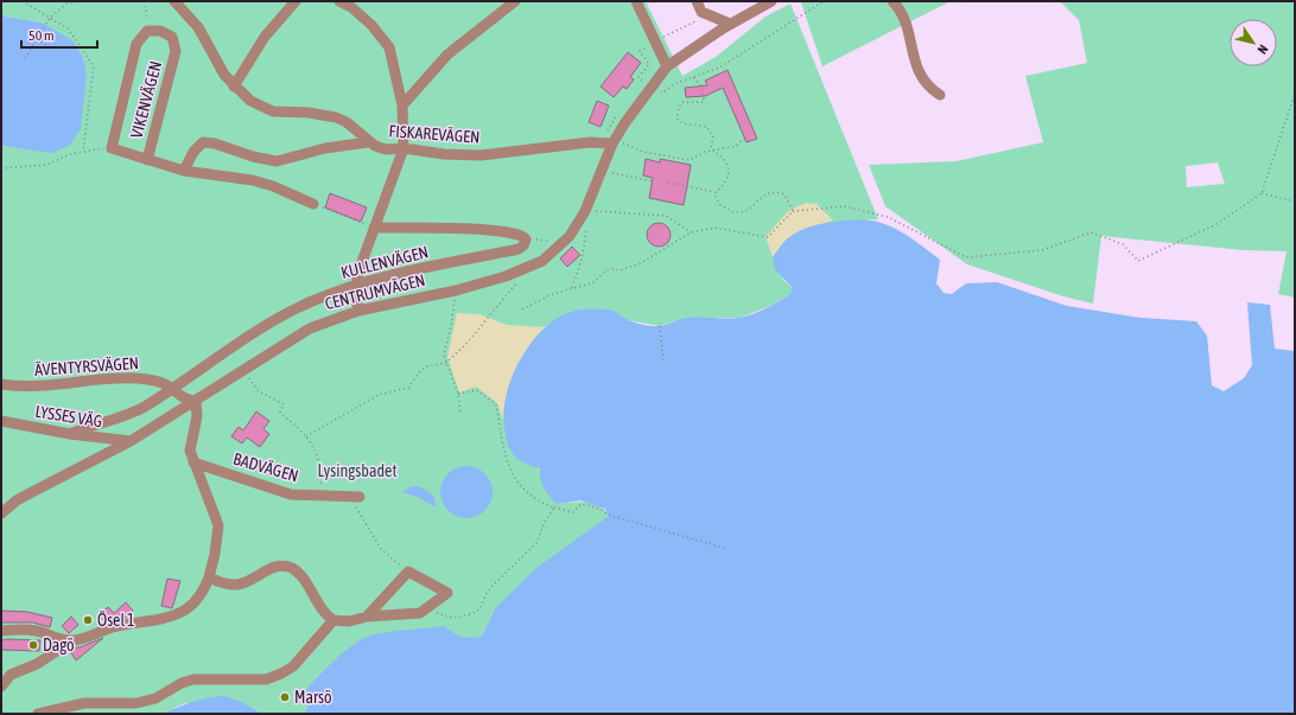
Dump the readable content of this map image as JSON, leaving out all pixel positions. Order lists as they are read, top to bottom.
{
  "streets": {
    "street": [
      "VIKENVÄGEN",
      "FISKAREVÄGEN",
      "KULLENVÄGEN",
      "CENTRUMVÄGEN",
      "ÄVENTYRSVÄGEN",
      "LYSSES VÄG",
      "BADVÄGEN"
    ]
  },
  "crossings": [
    ["FISKAREVÄGEN", "CENTRUMVÄGEN"],
    ["KULLENVÄGEN", "ÄVENTYRSVÄGEN"],
    ["KULLENVÄGEN", "LYSSES VÄG"],
    ["CENTRUMVÄGEN", "ÄVENTYRSVÄGEN"],
    ["CENTRUMVÄGEN", "LYSSES VÄG"]
  ],
  "parks": ["Lysingsbadet"],
  "places": ["Ösel 1", "Dagö", "Marsö"],
  "scale_bar": "50 m",
  "north": "bottom right"
}
